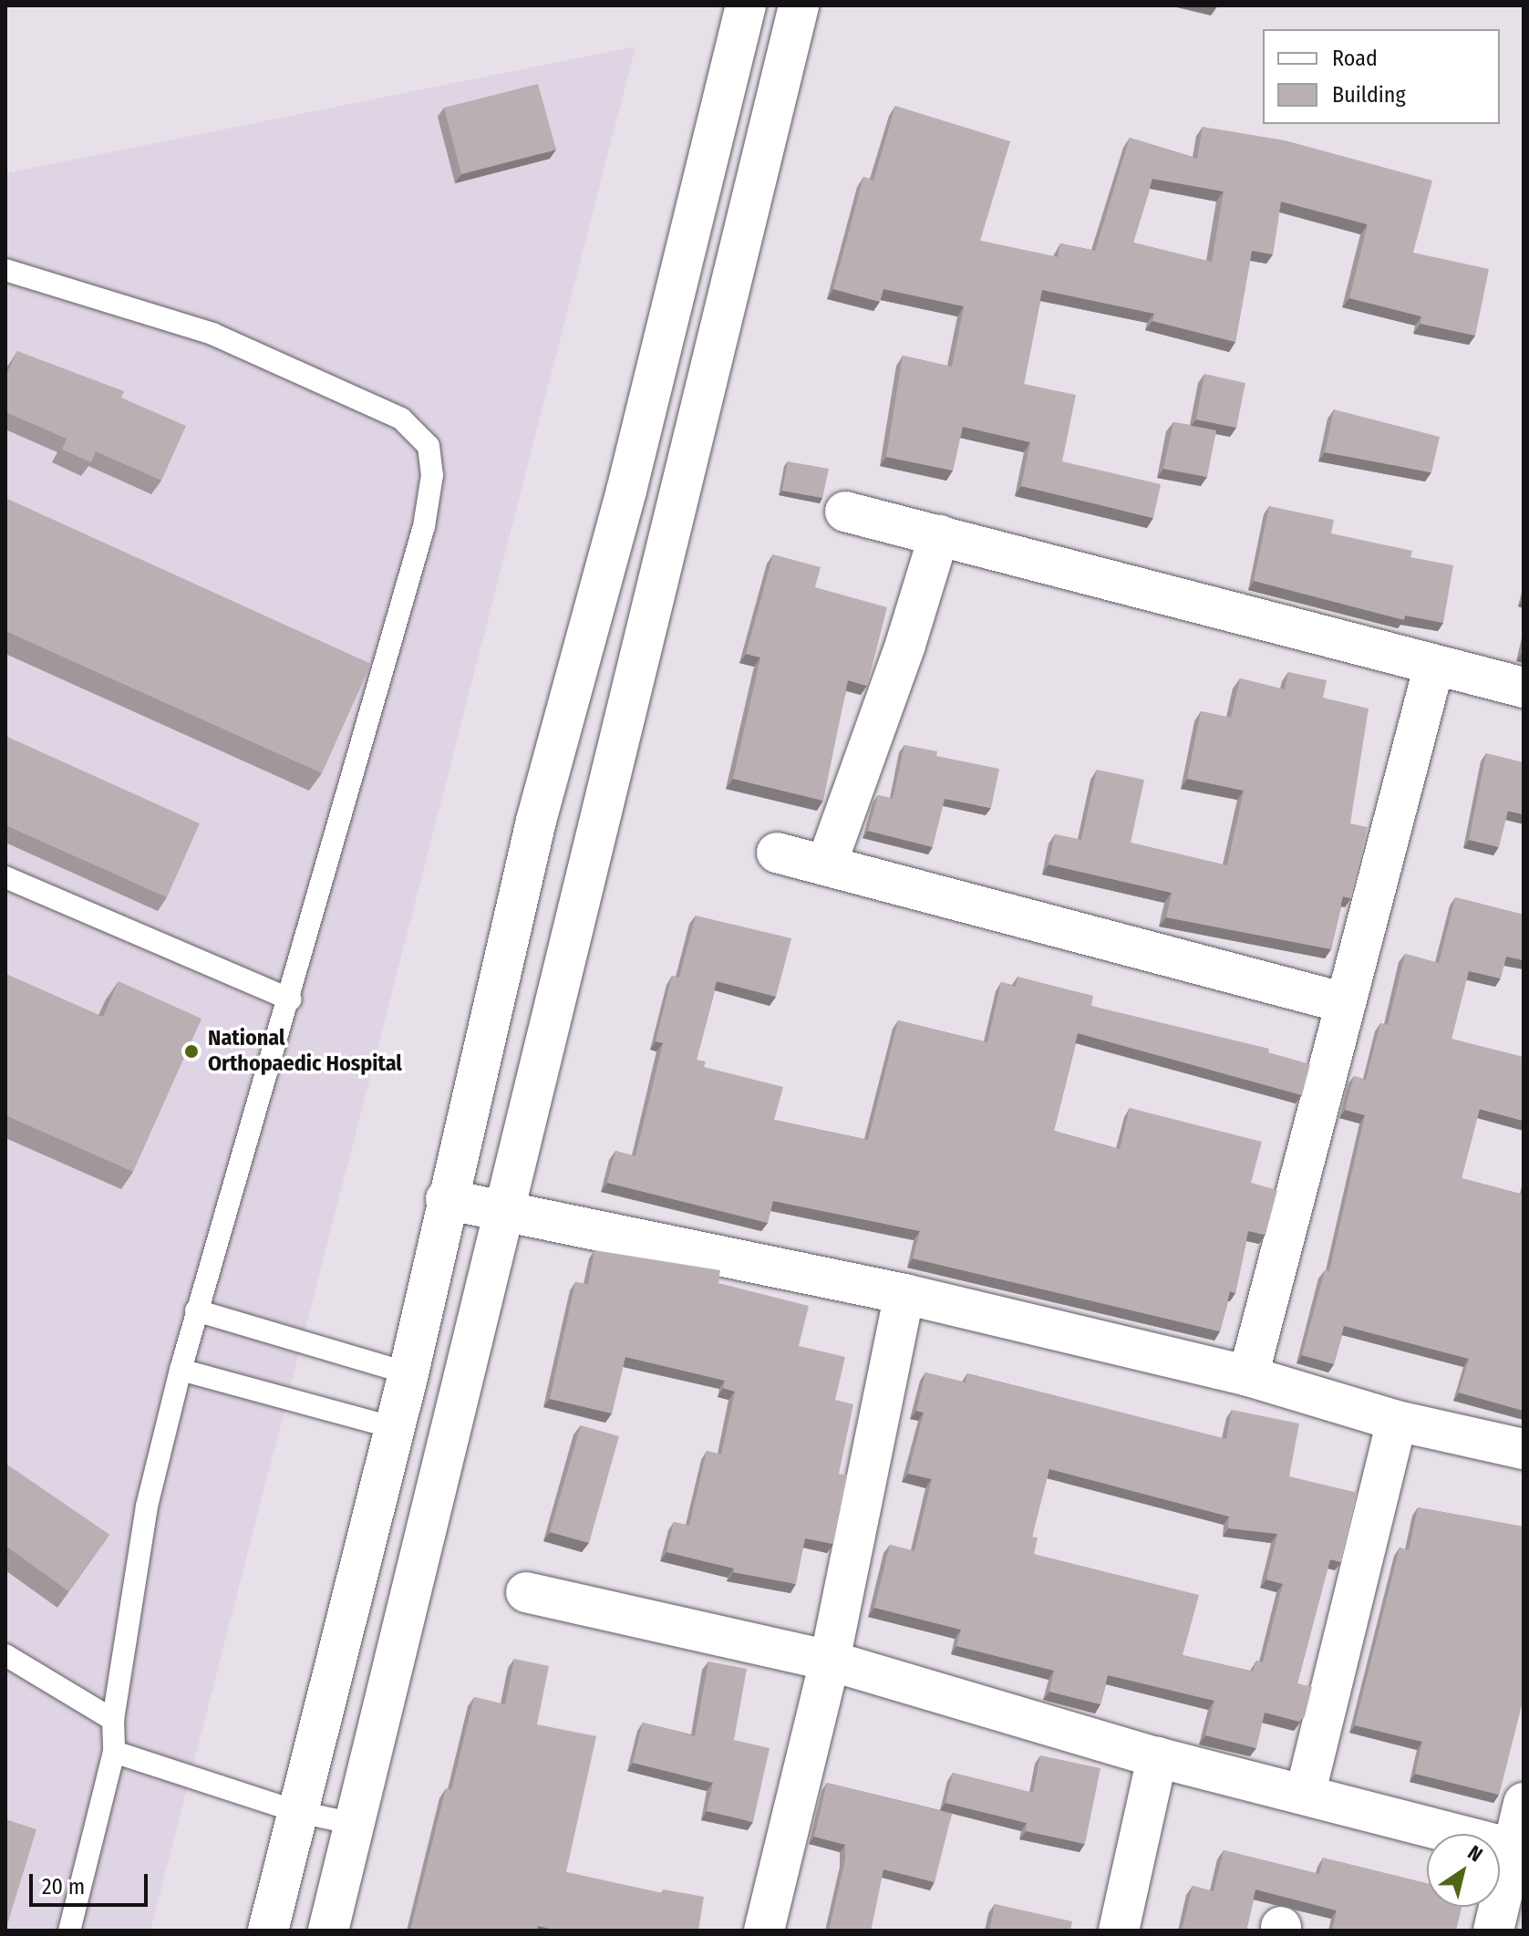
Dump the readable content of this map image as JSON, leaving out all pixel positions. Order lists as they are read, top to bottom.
{
  "places": ["National Orthopaedic Hospital"],
  "legend": ["Road", "Building"],
  "scale_bar": "20 m",
  "north": "top right"
}
